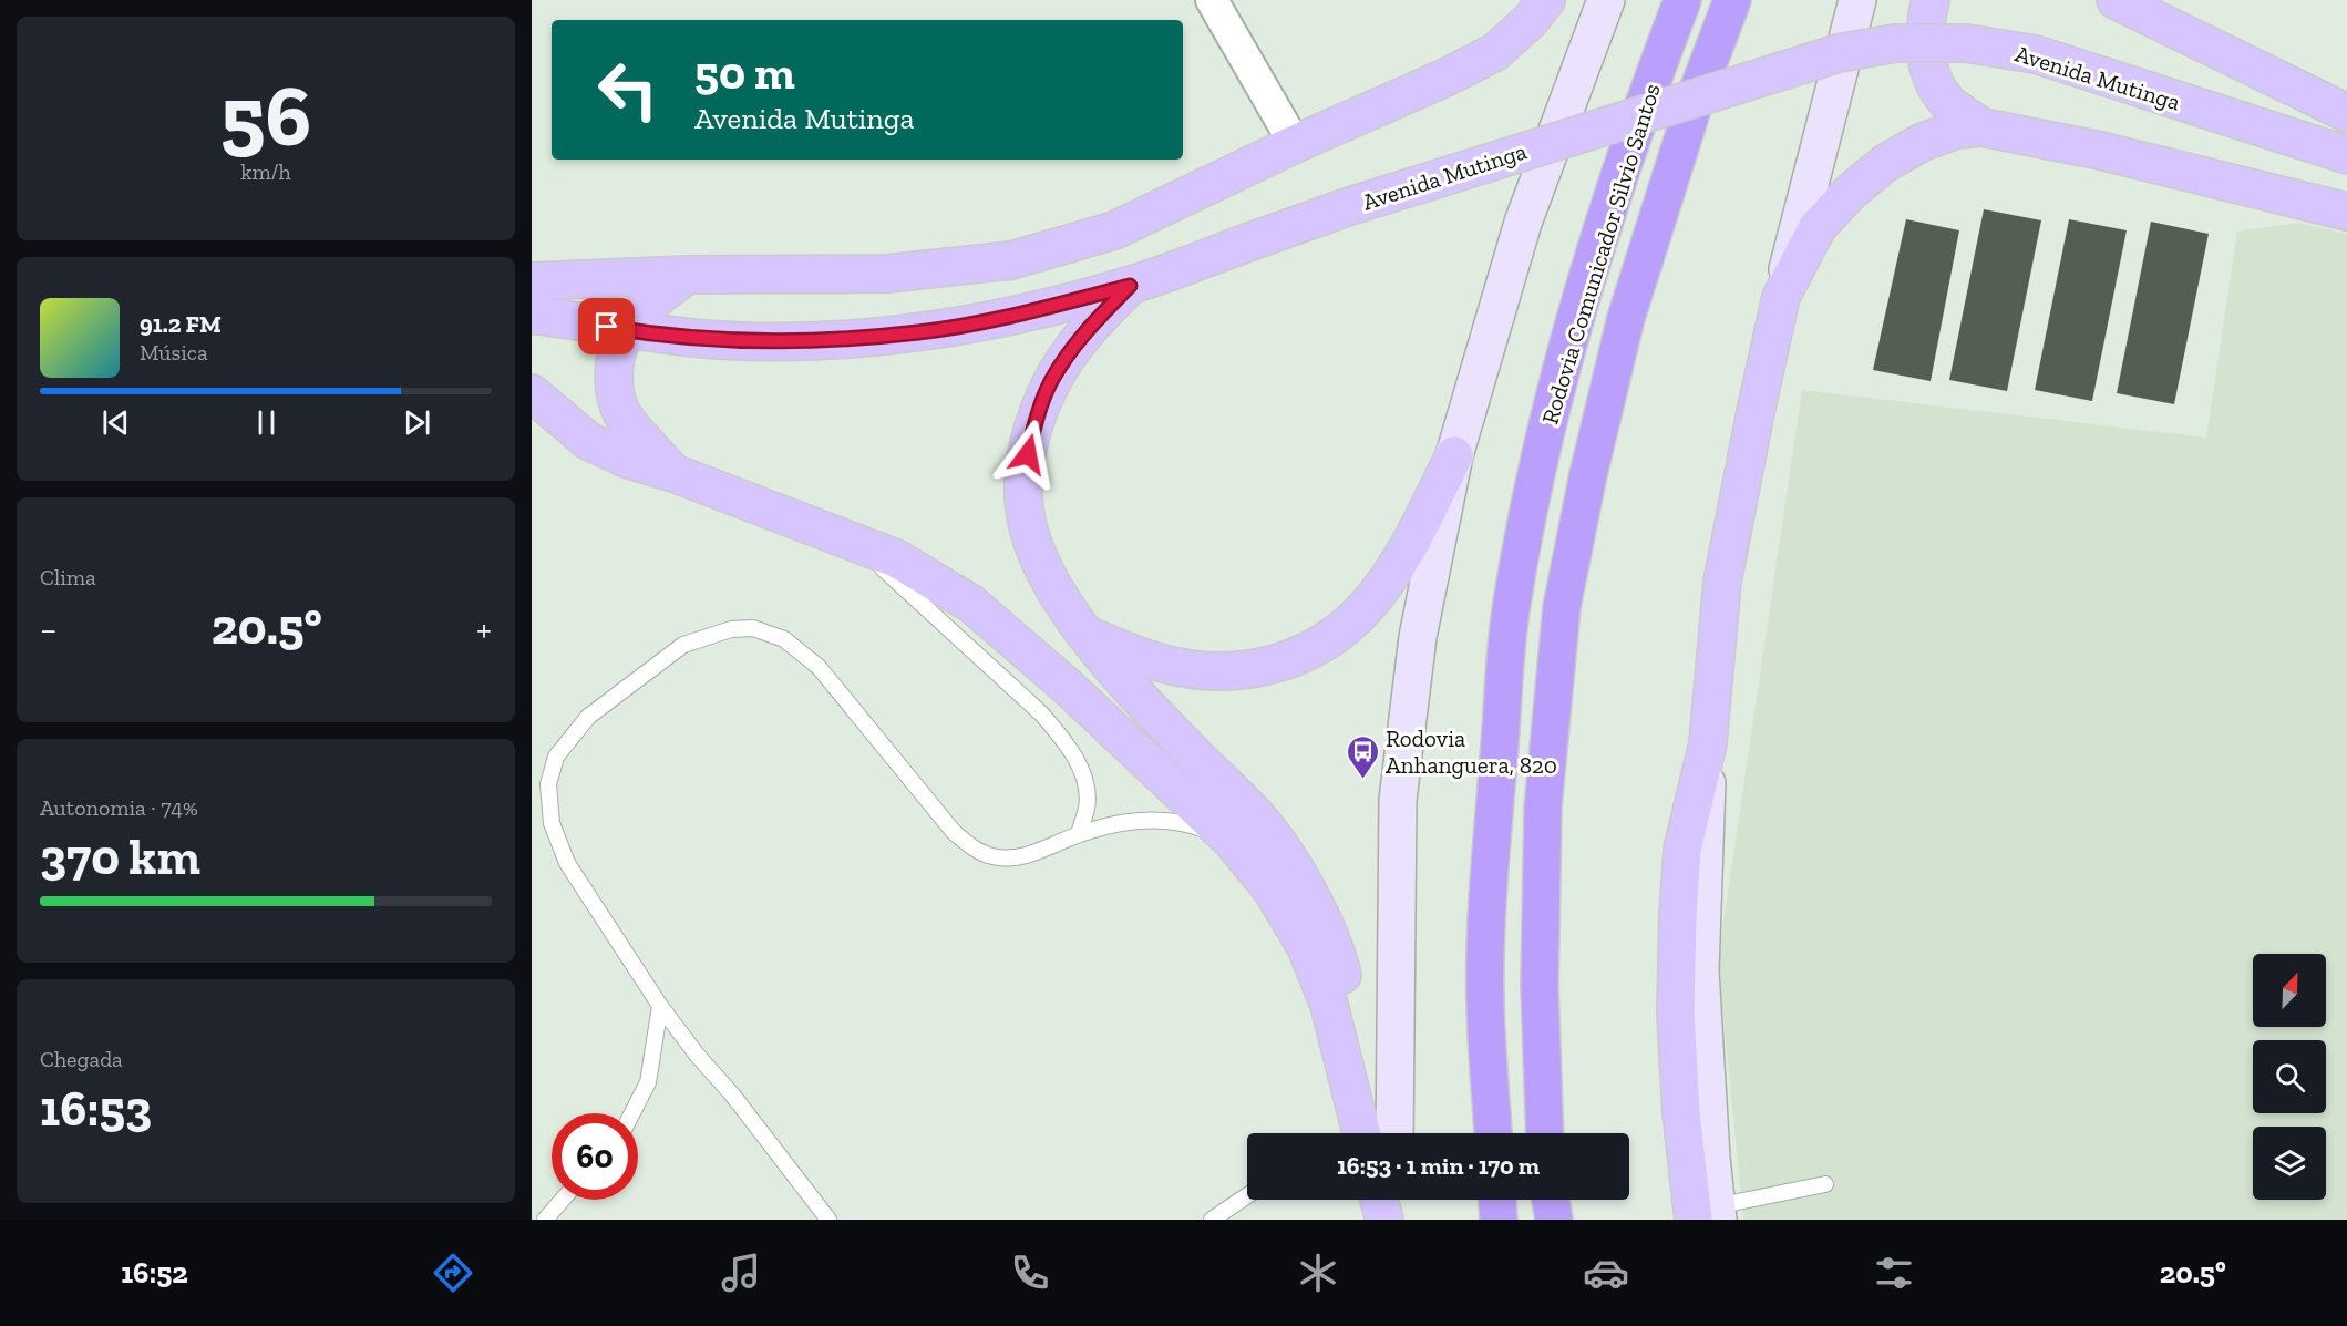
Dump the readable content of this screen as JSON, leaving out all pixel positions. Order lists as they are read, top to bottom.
{
  "streets": {
    "highway": ["Rodovia Comunicador Silvio Santos"],
    "main road": ["Avenida Mutinga"]
  },
  "places": {
    "bus stop": ["Rodovia Anhanguera, 820"]
  },
  "north": "top right",
  "page": {
    "tile": [
      ["56", "km/h"],
      "Clima",
      ["Autonomia · 74%", "370 km"],
      ["Chegada", "16:53"]
    ],
    "turn": ["50 m", "Avenida Mutinga"],
    "song": ["91.2 FM", "Música"],
    "heat": ["−", "20.5°", "+"],
    "limit": "60",
    "trip": "16:53 · 1 min · 170 m",
    "tabs": ["16:52", "20.5°"]
  }
}
